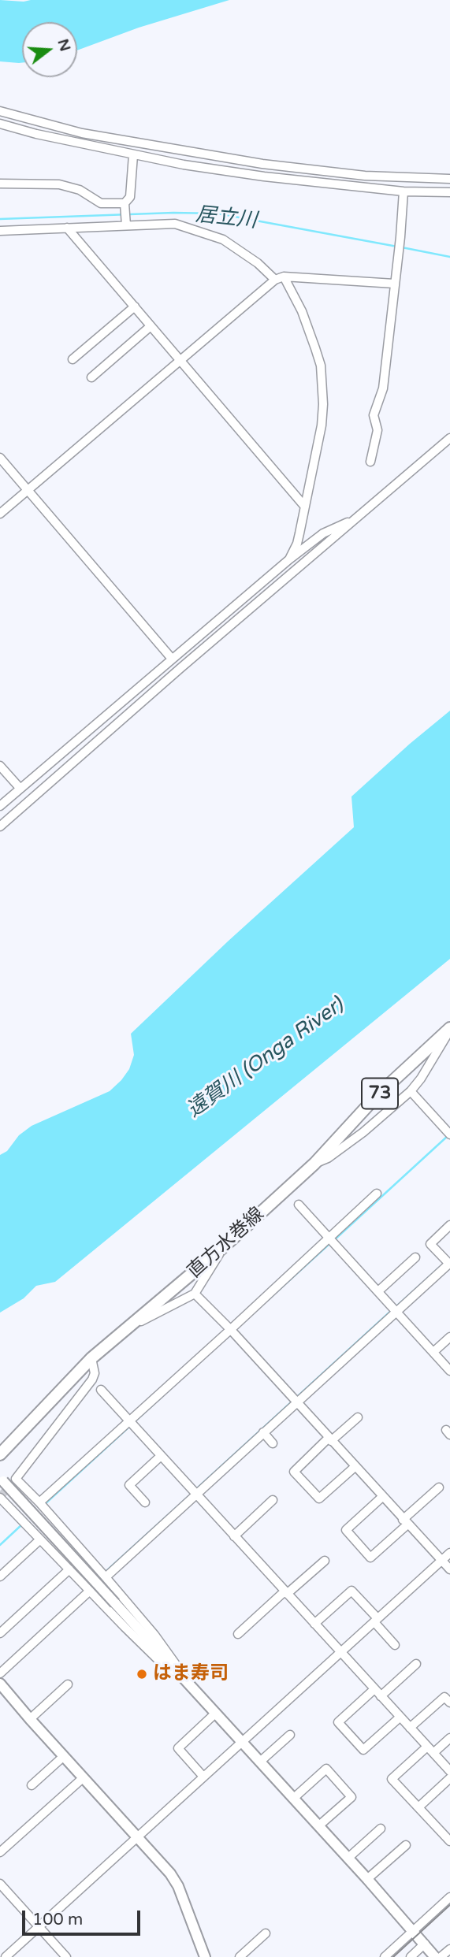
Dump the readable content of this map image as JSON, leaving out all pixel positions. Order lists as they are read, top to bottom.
{
  "streets": {
    "main road": ["73", "直方水巻線"]
  },
  "water": ["居立川", "遠賀川 (Onga River)"],
  "places": ["はま寿司"],
  "scale_bar": "100 m",
  "north": "right"
}
